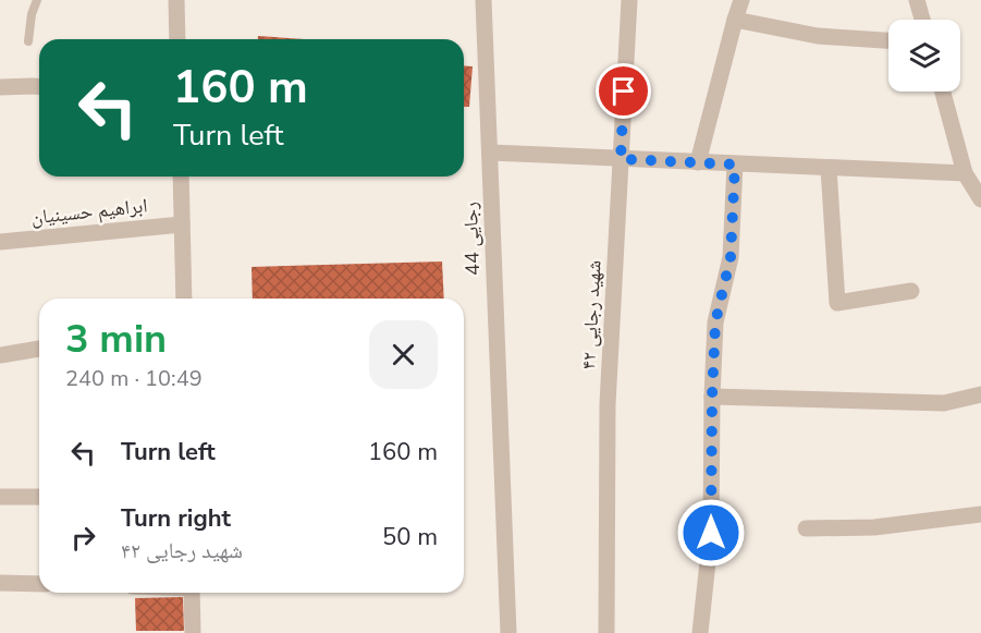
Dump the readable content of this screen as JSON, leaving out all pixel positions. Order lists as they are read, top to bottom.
{
  "streets": {
    "street": ["ابراهیم حسینیان", "رجایی 44", "شهید رجایی ۴۲"]
  },
  "page": {
    "turn": ["160 m", "Turn left"],
    "heading": ["3 min", "240 m · 10:49"],
    "list": [
      {
        "name": "Turn left",
        "value": "160 m"
      },
      {
        "name": "Turn right",
        "note": "شهید رجایی ۴۲",
        "value": "50 m"
      }
    ]
  }
}
